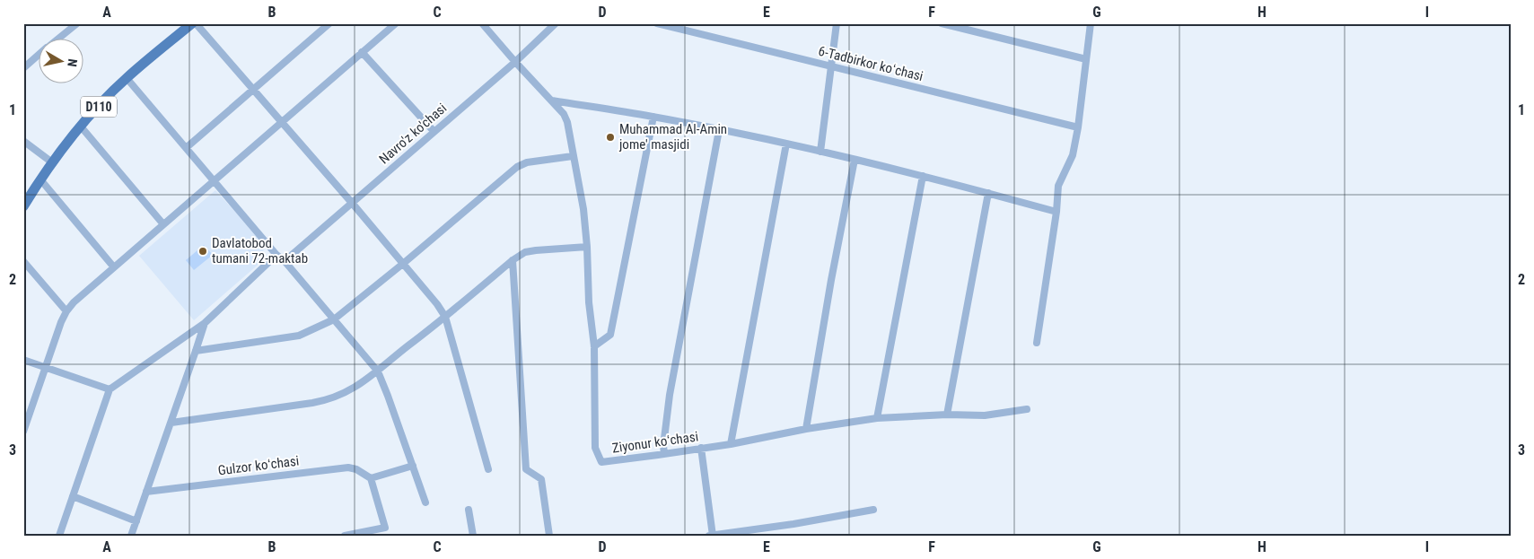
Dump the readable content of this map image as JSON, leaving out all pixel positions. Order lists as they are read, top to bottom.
{
  "streets": {
    "main road": ["D110"],
    "street": [
      "6-Tadbirkor koʻchasi",
      "Navro'z ko'chasi",
      "Ziyonur koʻchasi",
      "Gulzor koʻchasi"
    ]
  },
  "crossings": [
    ["Navro'z ko'chasi", "Ziyonur koʻchasi"]
  ],
  "places": ["Muhammad Al-Amin jome' masjidi", "Davlatobod tumani 72-maktab"],
  "north": "right",
  "grid": {
    "columns": [
      "A",
      "B",
      "C",
      "D",
      "E",
      "F",
      "G",
      "H",
      "I"
    ],
    "rows": ["1", "2", "3"]
  }
}
